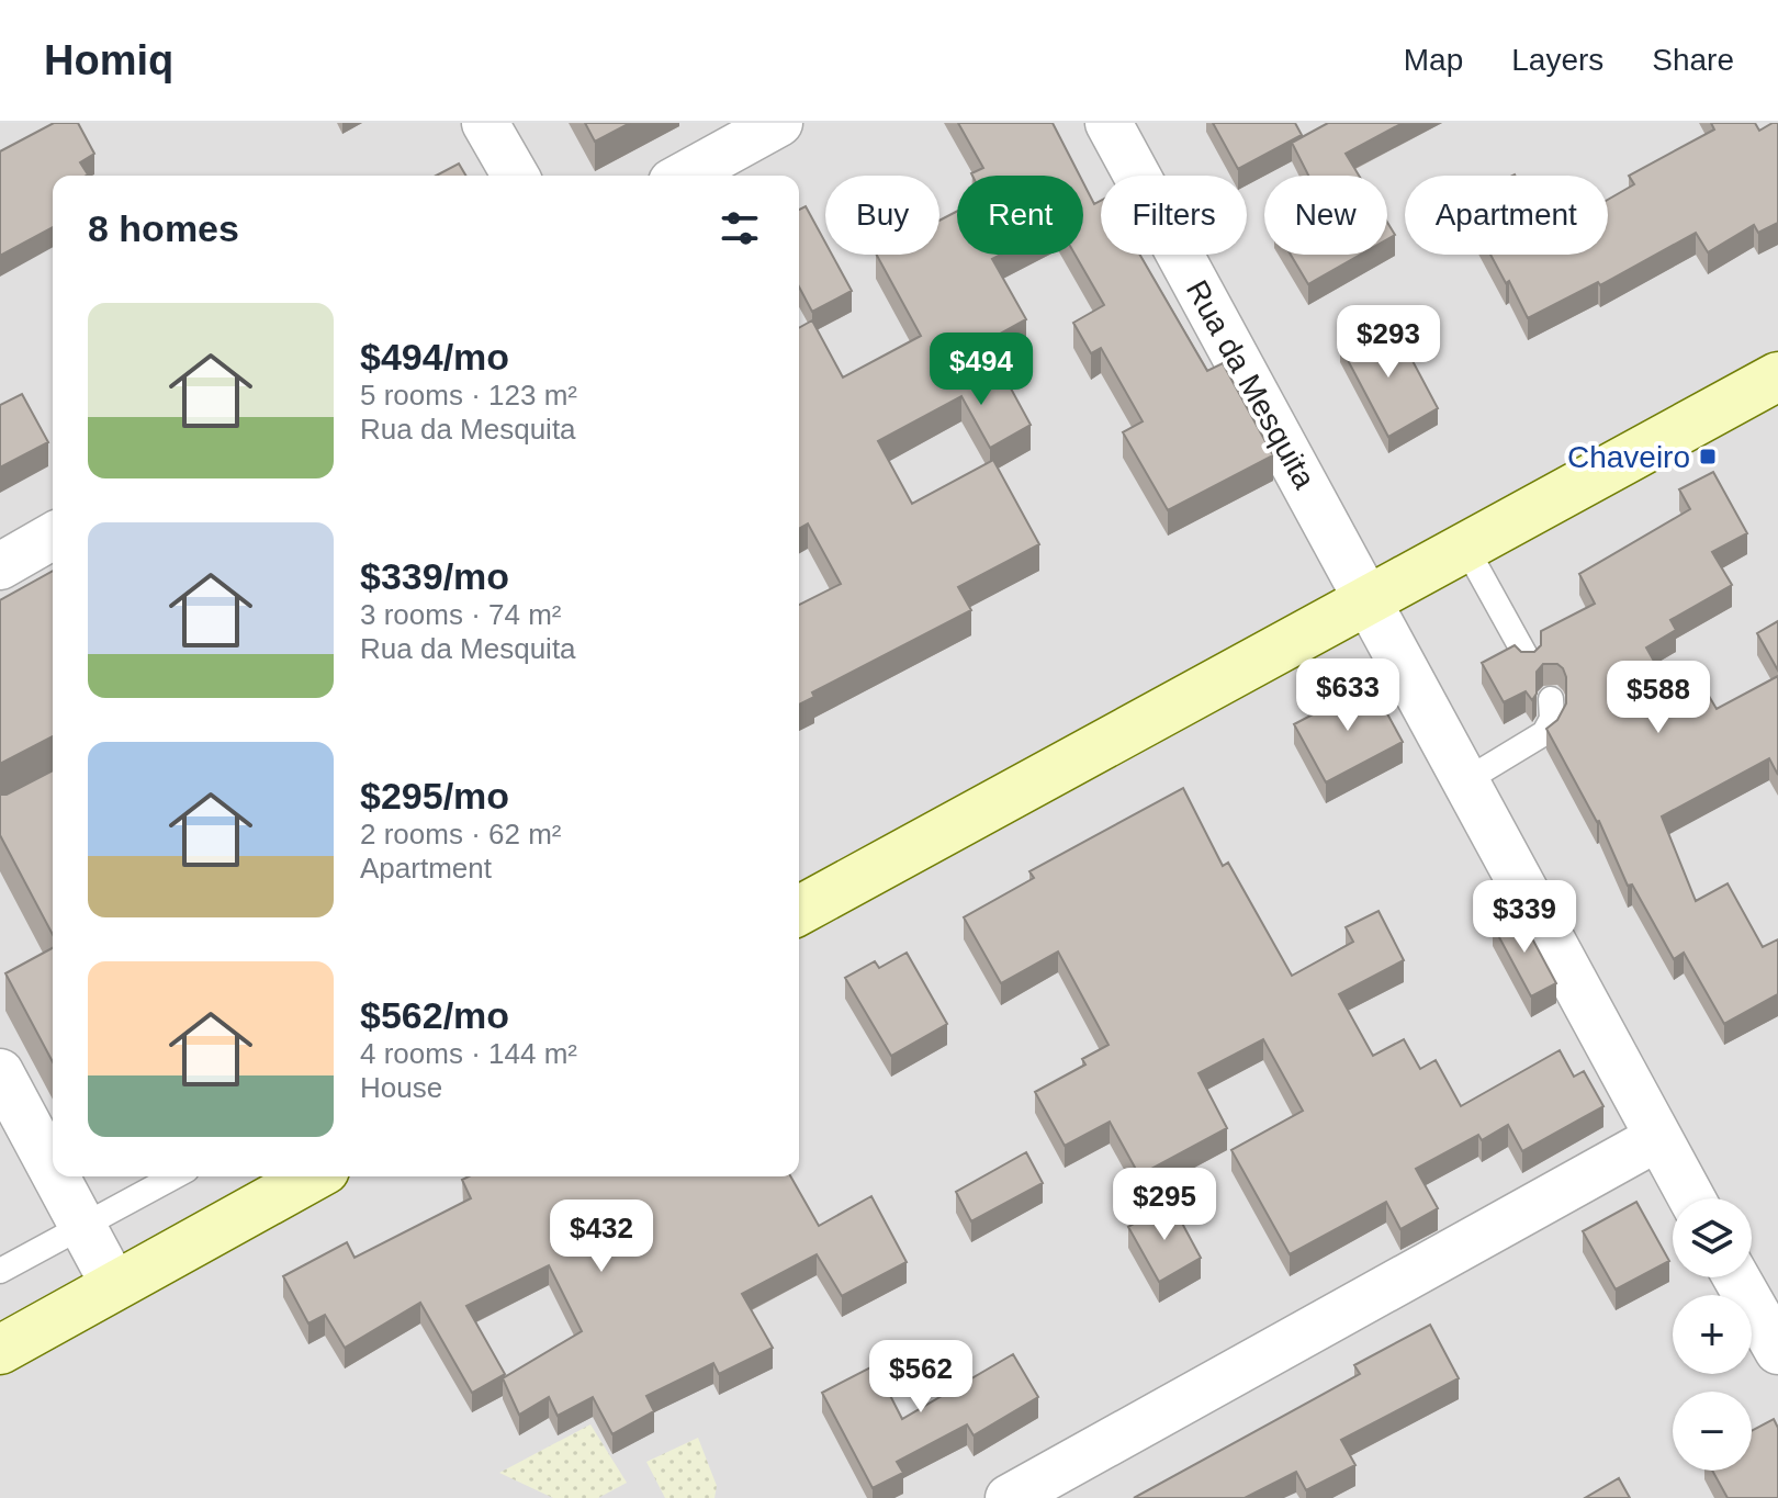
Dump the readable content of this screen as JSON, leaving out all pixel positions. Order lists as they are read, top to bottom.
{
  "streets": {
    "street": ["Rua da Mesquita"]
  },
  "places": {
    "transit": ["Chaveiro"]
  },
  "page": {
    "header": "Homiq",
    "nav": ["Map", "Layers", "Share"],
    "chip": [
      "Buy",
      "Rent",
      "Filters",
      "New",
      "Apartment"
    ],
    "heading": "8 homes",
    "list": [
      {
        "name": "$494/mo",
        "note": "5 rooms · 123 m² · Rua da Mesquita"
      },
      {
        "name": "$339/mo",
        "note": "3 rooms · 74 m² · Rua da Mesquita"
      },
      {
        "name": "$295/mo",
        "note": "2 rooms · 62 m² · Apartment"
      },
      {
        "name": "$562/mo",
        "note": "4 rooms · 144 m² · House"
      }
    ],
    "price": [
      "$293",
      "$494",
      "$633",
      "$588",
      "$339",
      "$295",
      "$432",
      "$562"
    ],
    "map_buttons": ["+", "−"]
  }
}
